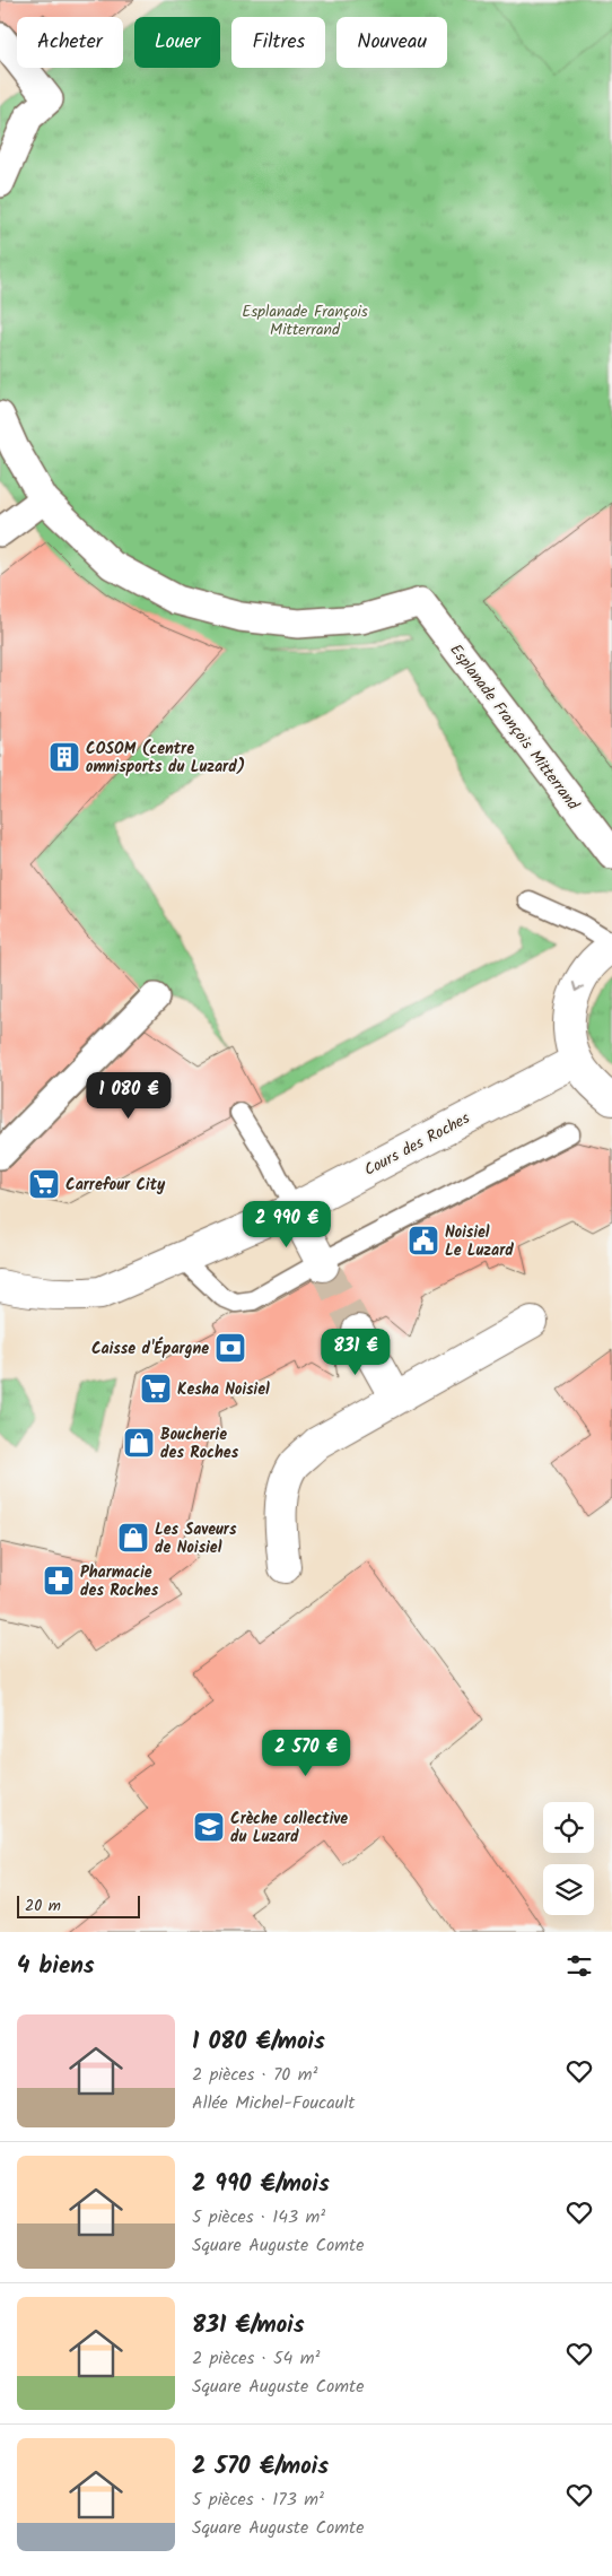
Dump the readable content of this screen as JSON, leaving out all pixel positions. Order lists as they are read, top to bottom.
{
  "streets": {
    "street": ["Esplanade François Mitterrand", "Cours des Roches"]
  },
  "parks": ["Esplanade François Mitterrand"],
  "places": {
    "building": ["COSOM (centre omnisports du Luzard)"],
    "supermarket": ["Carrefour City", "Kesha Noisiel"],
    "public building": ["Noisiel Le Luzard"],
    "bank": ["Caisse d'Épargne"],
    "shop": ["Boucherie des Roches", "Les Saveurs de Noisiel"],
    "pharmacy": ["Pharmacie des Roches"],
    "school or university": ["Crèche collective du Luzard"]
  },
  "scale_bar": "20 m",
  "page": {
    "chip": [
      "Acheter",
      "Louer",
      "Filtres",
      "Nouveau"
    ],
    "price": [
      "1 080 €",
      "2 990 €",
      "831 €",
      "2 570 €"
    ],
    "scale": "20 m",
    "heading": "4 biens",
    "list": [
      {
        "name": "1 080 €/mois",
        "note": "2 pièces · 70 m² · Allée Michel-Foucault"
      },
      {
        "name": "2 990 €/mois",
        "note": "5 pièces · 143 m² · Square Auguste Comte"
      },
      {
        "name": "831 €/mois",
        "note": "2 pièces · 54 m² · Square Auguste Comte"
      },
      {
        "name": "2 570 €/mois",
        "note": "5 pièces · 173 m² · Square Auguste Comte"
      }
    ]
  }
}
